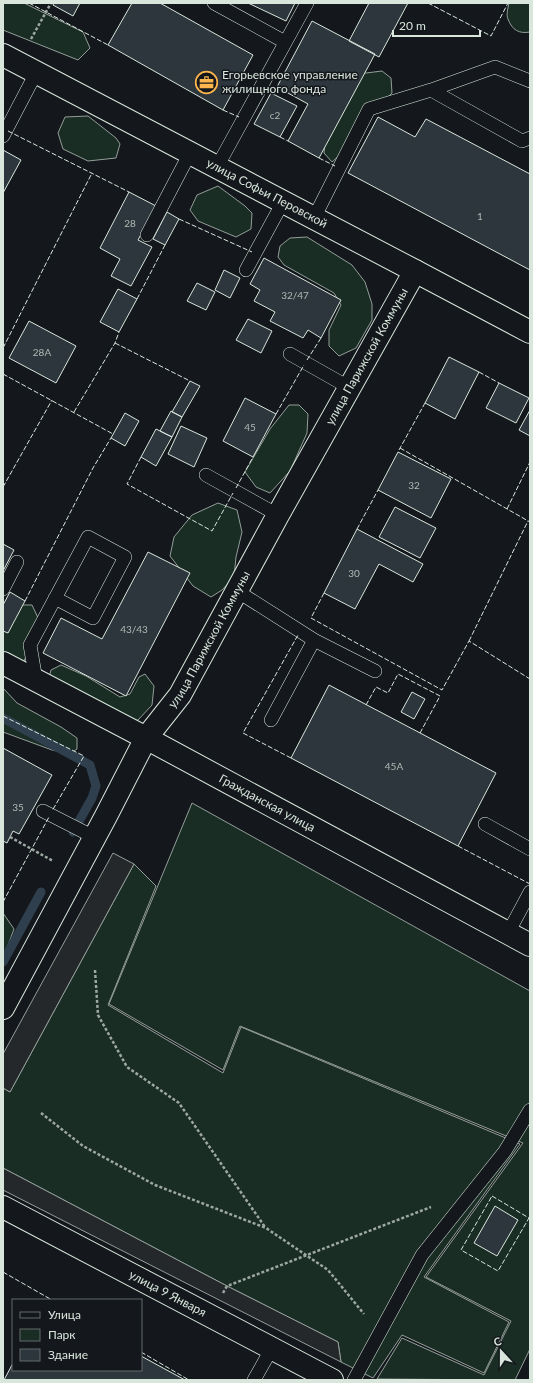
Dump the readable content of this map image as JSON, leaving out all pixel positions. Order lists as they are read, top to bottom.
{
  "streets": {
    "street": [
      "улица Софьи Перовской",
      "улица Парижской Коммуны",
      "Гражданская улица",
      "улица 9 Января"
    ]
  },
  "crossings": [
    ["улица Софьи Перовской", "улица Парижской Коммуны"],
    ["улица Парижской Коммуны", "Гражданская улица"]
  ],
  "places": {
    "office": ["Егорьевское управление жилищного фонда"]
  },
  "house_numbers": [
    "с2",
    "1",
    "28",
    "32/47",
    "28А",
    "45",
    "32",
    "30",
    "43/43",
    "45А",
    "35"
  ],
  "legend": ["Улица", "Парк", "Здание"],
  "scale_bar": "20 m",
  "north": "top"
}
